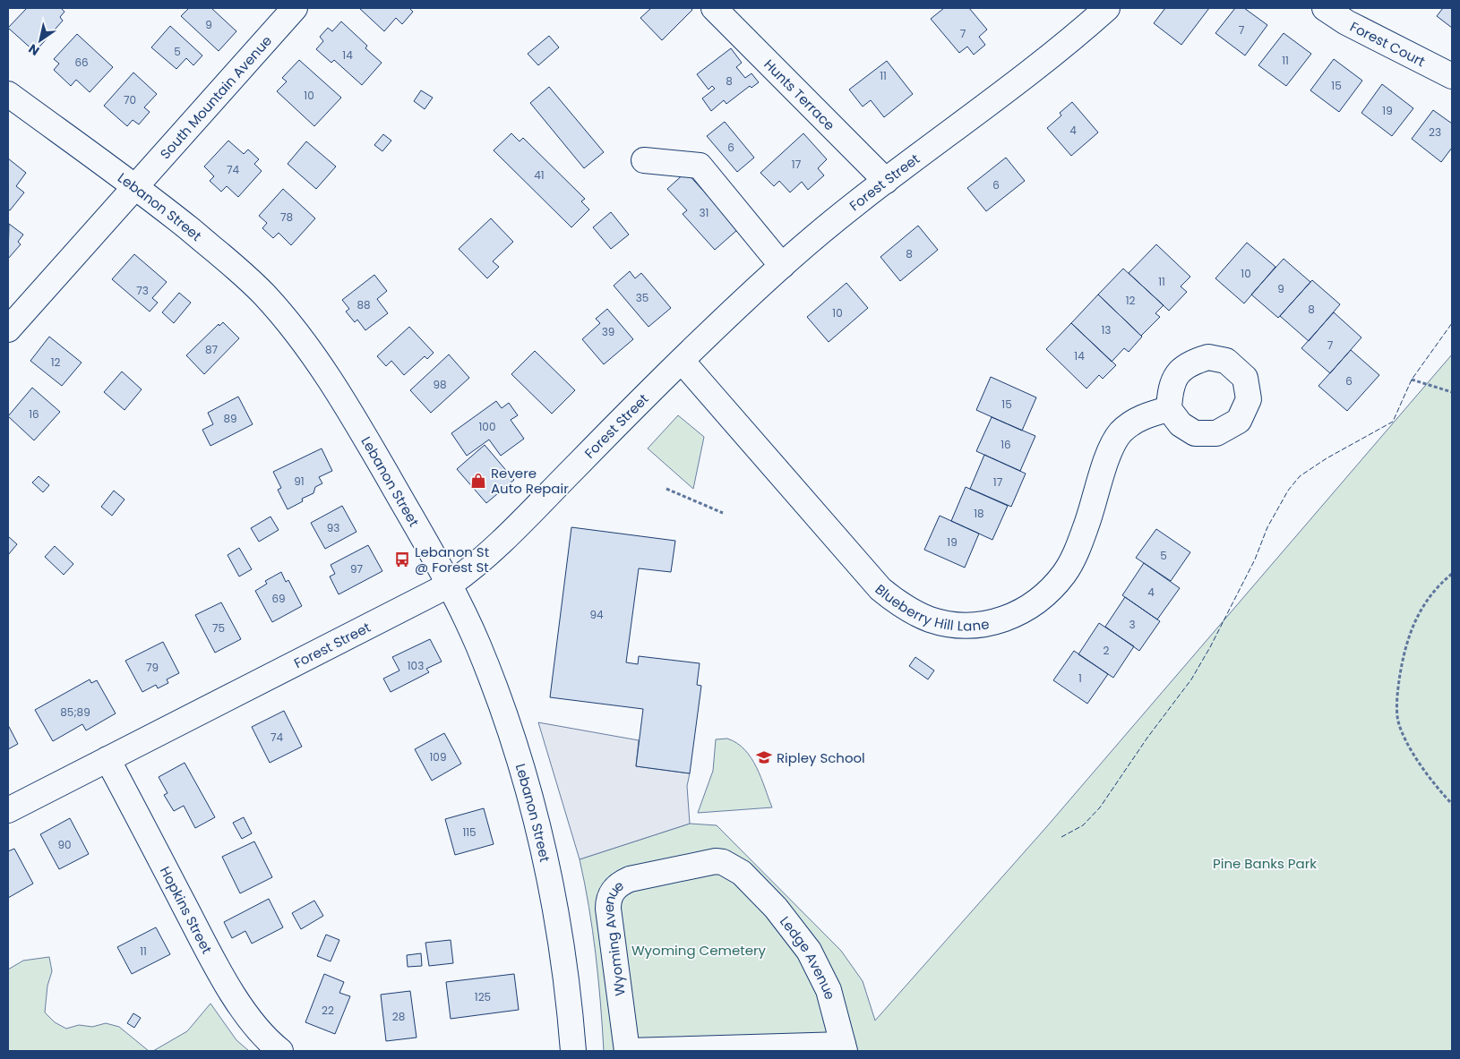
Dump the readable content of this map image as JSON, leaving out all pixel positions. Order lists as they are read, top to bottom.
{
  "streets": {
    "street": [
      "Forest Court",
      "Hunts Terrace",
      "South Mountain Avenue",
      "Forest Street",
      "Lebanon Street",
      "Blueberry Hill Lane",
      "Hopkins Street",
      "Wyoming Avenue",
      "Ledge Avenue"
    ]
  },
  "crossings": [
    ["Hunts Terrace", "Forest Street"],
    ["South Mountain Avenue", "Lebanon Street"],
    ["Forest Street", "Lebanon Street"],
    ["Forest Street", "Blueberry Hill Lane"],
    ["Forest Street", "Hopkins Street"],
    ["Wyoming Avenue", "Ledge Avenue"]
  ],
  "parks": ["Pine Banks Park", "Wyoming Cemetery"],
  "places": {
    "shop": ["Revere Auto Repair"],
    "bus stop": ["Lebanon St @ Forest St"],
    "school or university": ["Ripley School"]
  },
  "house_numbers": [
    "9",
    "7",
    "7",
    "5",
    "14",
    "11",
    "66",
    "11",
    "8",
    "15",
    "10",
    "70",
    "19",
    "4",
    "23",
    "6",
    "17",
    "74",
    "41",
    "6",
    "31",
    "78",
    "8",
    "10",
    "11",
    "9",
    "73",
    "35",
    "12",
    "88",
    "8",
    "10",
    "13",
    "39",
    "7",
    "87",
    "14",
    "12",
    "6",
    "98",
    "15",
    "16",
    "89",
    "100",
    "16",
    "91",
    "17",
    "18",
    "93",
    "19",
    "5",
    "97",
    "4",
    "69",
    "94",
    "3",
    "75",
    "2",
    "103",
    "79",
    "1",
    "85;89",
    "74",
    "109",
    "115",
    "90",
    "11",
    "125",
    "22",
    "28"
  ],
  "north": "bottom left"
}
